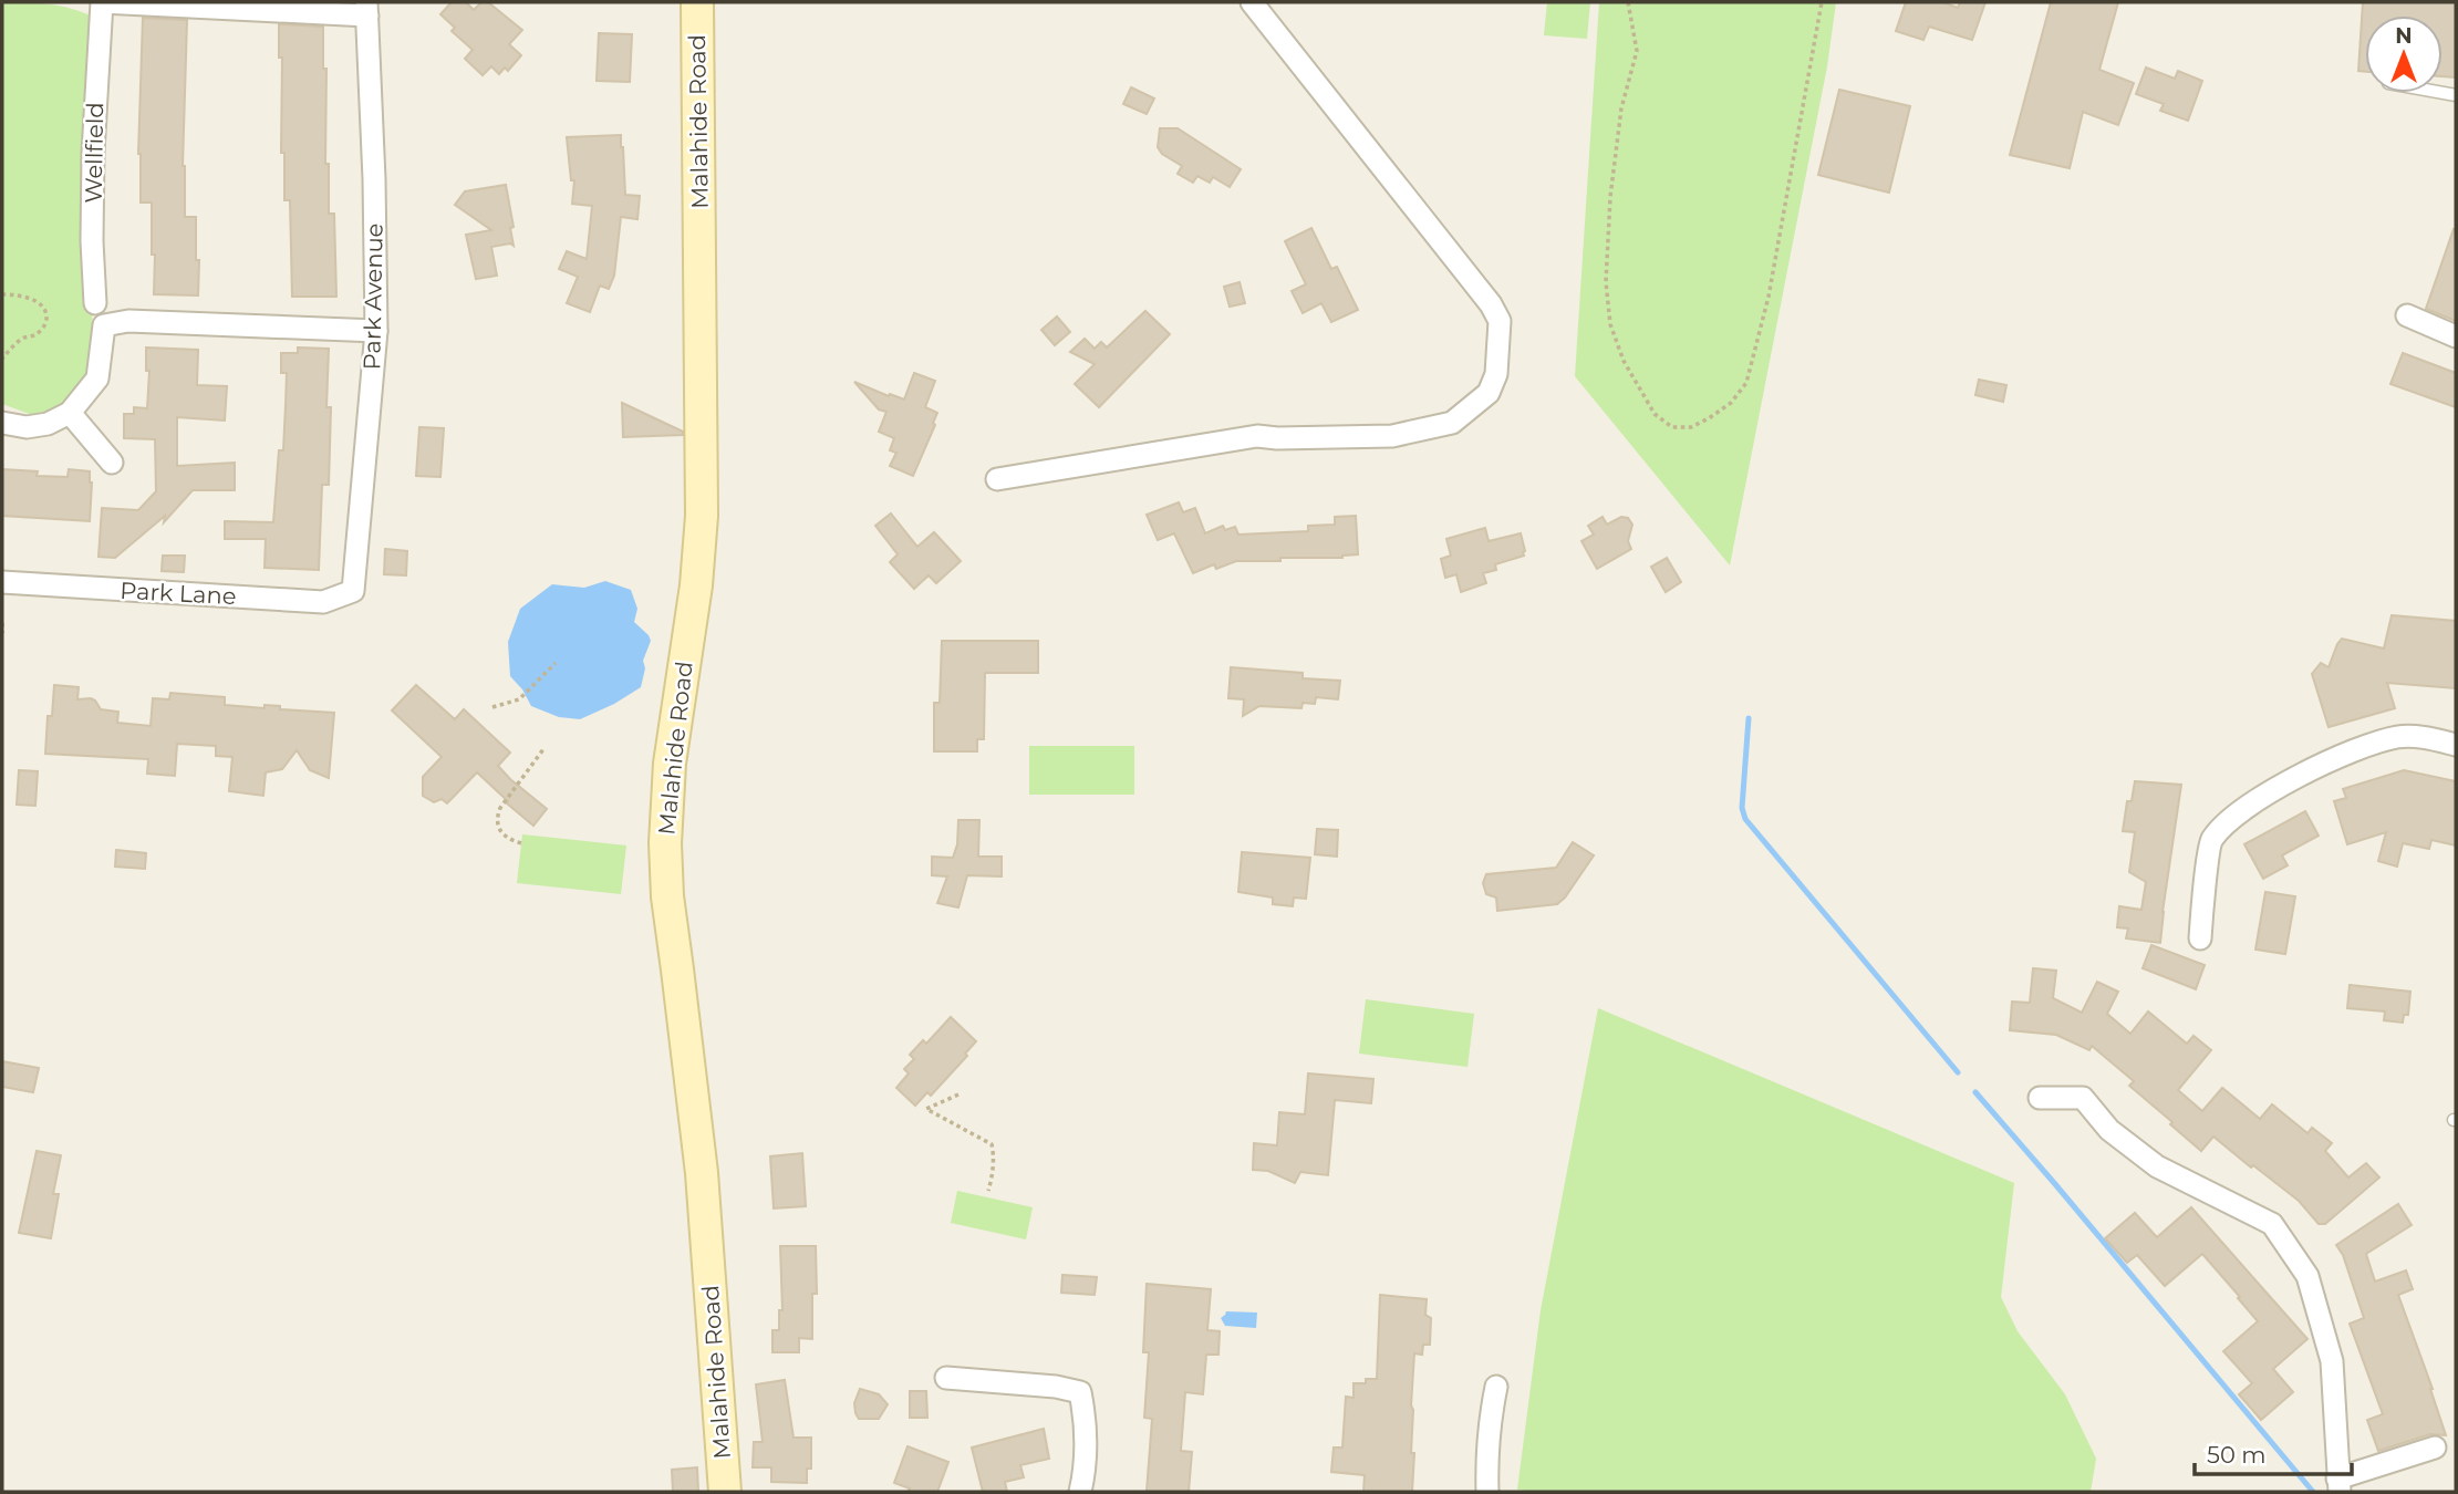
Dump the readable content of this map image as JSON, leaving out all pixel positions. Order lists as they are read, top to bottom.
{
  "streets": {
    "main road": ["Malahide Road"],
    "street": ["Wellfield", "Park Avenue", "Park Lane"]
  },
  "crossings": [
    ["Wellfield", "Park Avenue"],
    ["Park Avenue", "Park Lane"]
  ],
  "scale_bar": "50 m",
  "north": "top"
}
